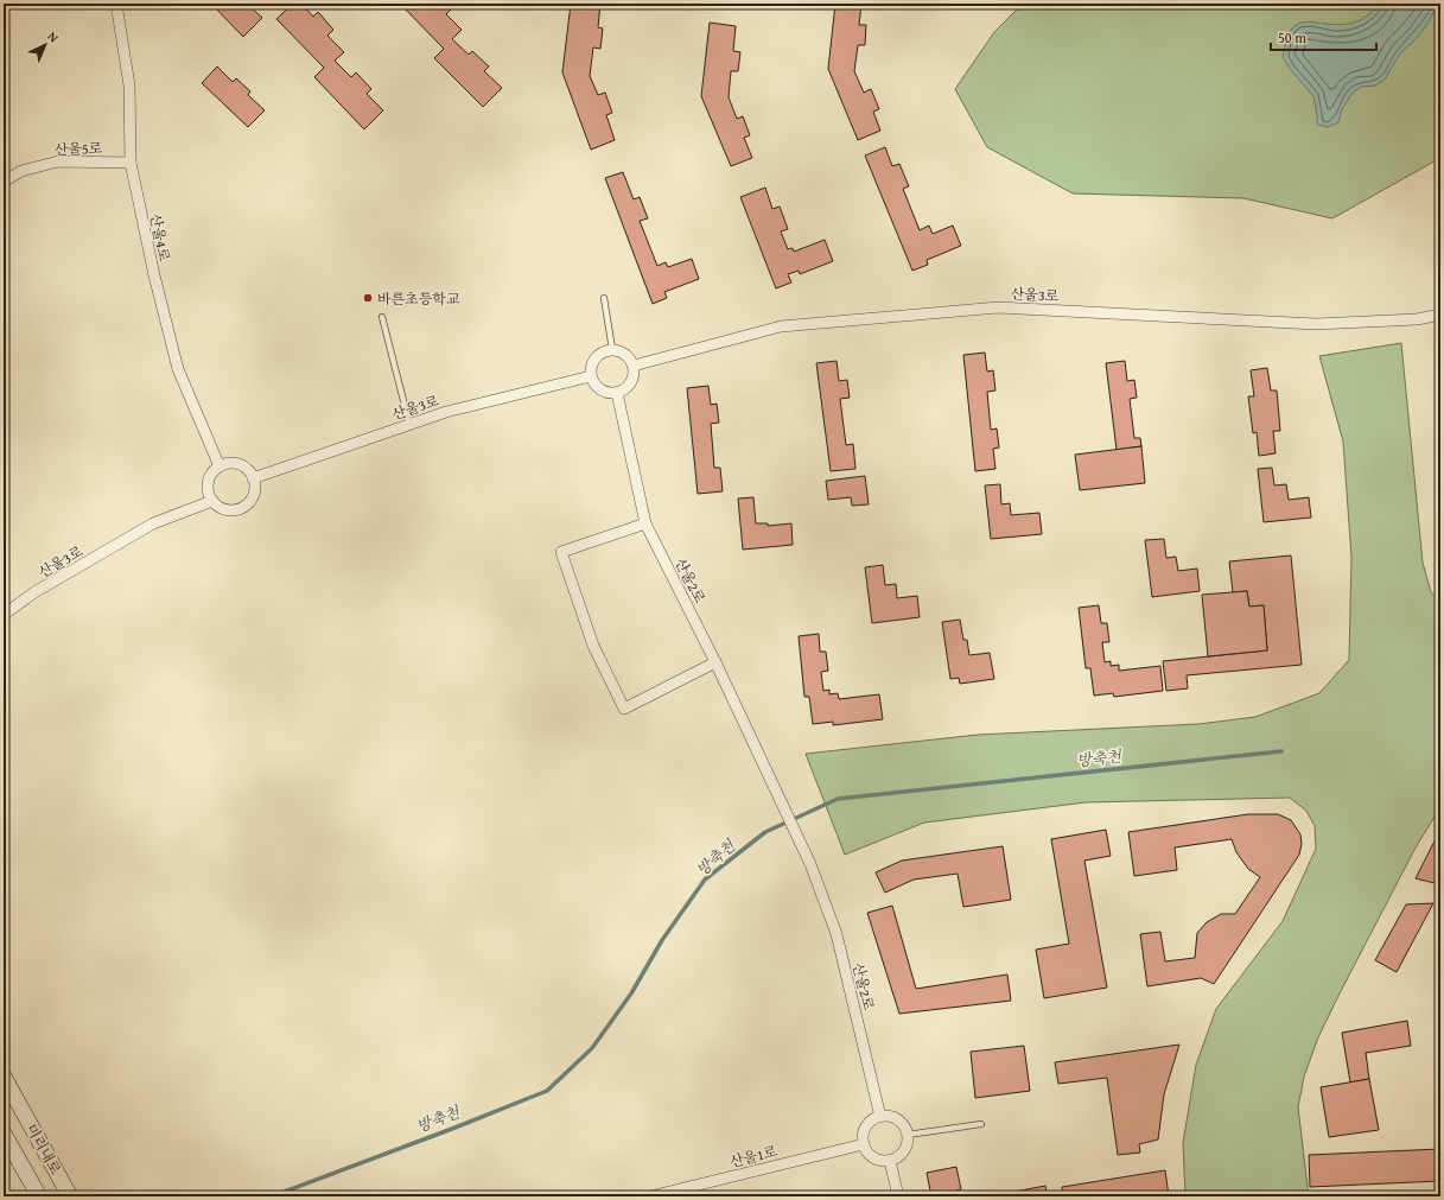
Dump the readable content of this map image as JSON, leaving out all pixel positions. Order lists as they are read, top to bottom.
{
  "streets": {
    "main road": ["미리내로"],
    "street": [
      "산울5로",
      "산울4로",
      "산울3로",
      "산울2로",
      "산울1로"
    ]
  },
  "crossings": [
    ["산울5로", "산울4로"],
    ["산울4로", "산울3로"],
    ["산울3로", "산울2로"],
    ["산울2로", "산울1로"]
  ],
  "water": ["방축천"],
  "places": ["바른초등학교"],
  "scale_bar": "50 m",
  "north": "top right"
}
